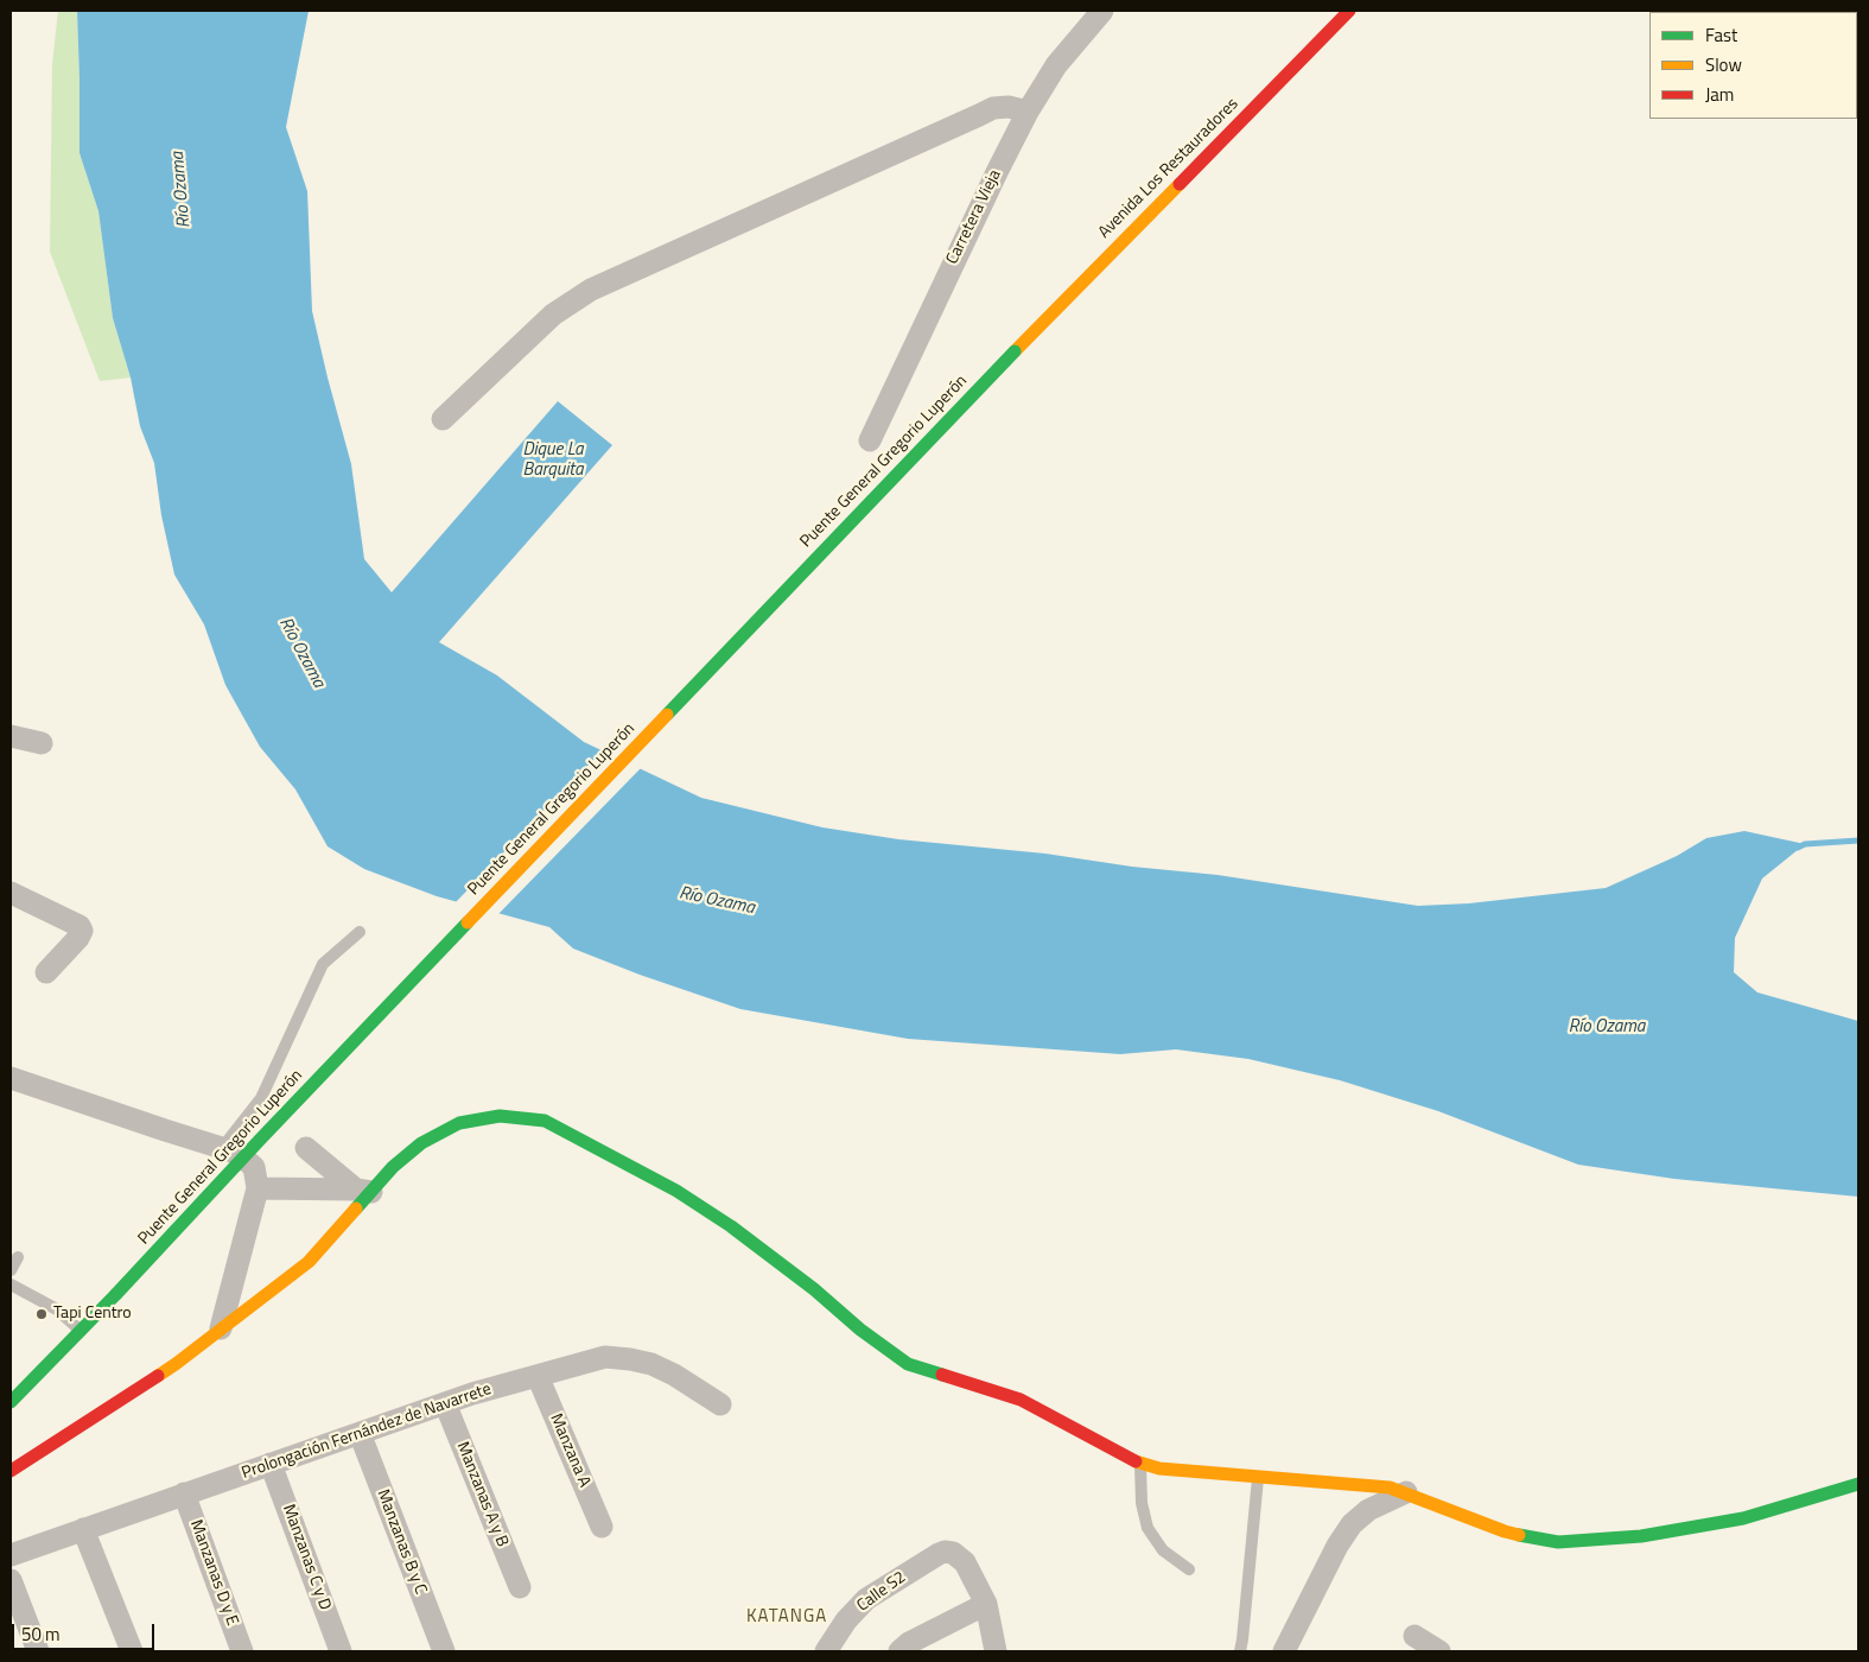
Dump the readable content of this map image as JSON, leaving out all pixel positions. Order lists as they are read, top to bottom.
{
  "streets": {
    "street": [
      "Avenida Los Restauradores",
      "Carretera Vieja",
      "Puente General Gregorio Luperón",
      "Prolongación Fernández de Navarrete",
      "Manzana A",
      "Manzanas A y B",
      "Manzanas B y C",
      "Manzanas C y D",
      "Manzanas D y E",
      "Calle S2"
    ]
  },
  "crossings": [
    ["Avenida Los Restauradores", "Puente General Gregorio Luperón"],
    ["Prolongación Fernández de Navarrete", "Manzana A"],
    ["Prolongación Fernández de Navarrete", "Manzanas A y B"],
    ["Prolongación Fernández de Navarrete", "Manzanas B y C"],
    ["Prolongación Fernández de Navarrete", "Manzanas C y D"],
    ["Prolongación Fernández de Navarrete", "Manzanas D y E"]
  ],
  "districts": ["KATANGA"],
  "water": ["Río Ozama", "Dique La Barquita"],
  "places": ["Tapi Centro"],
  "legend": ["Fast", "Slow", "Jam"],
  "scale_bar": "50 m"
}
